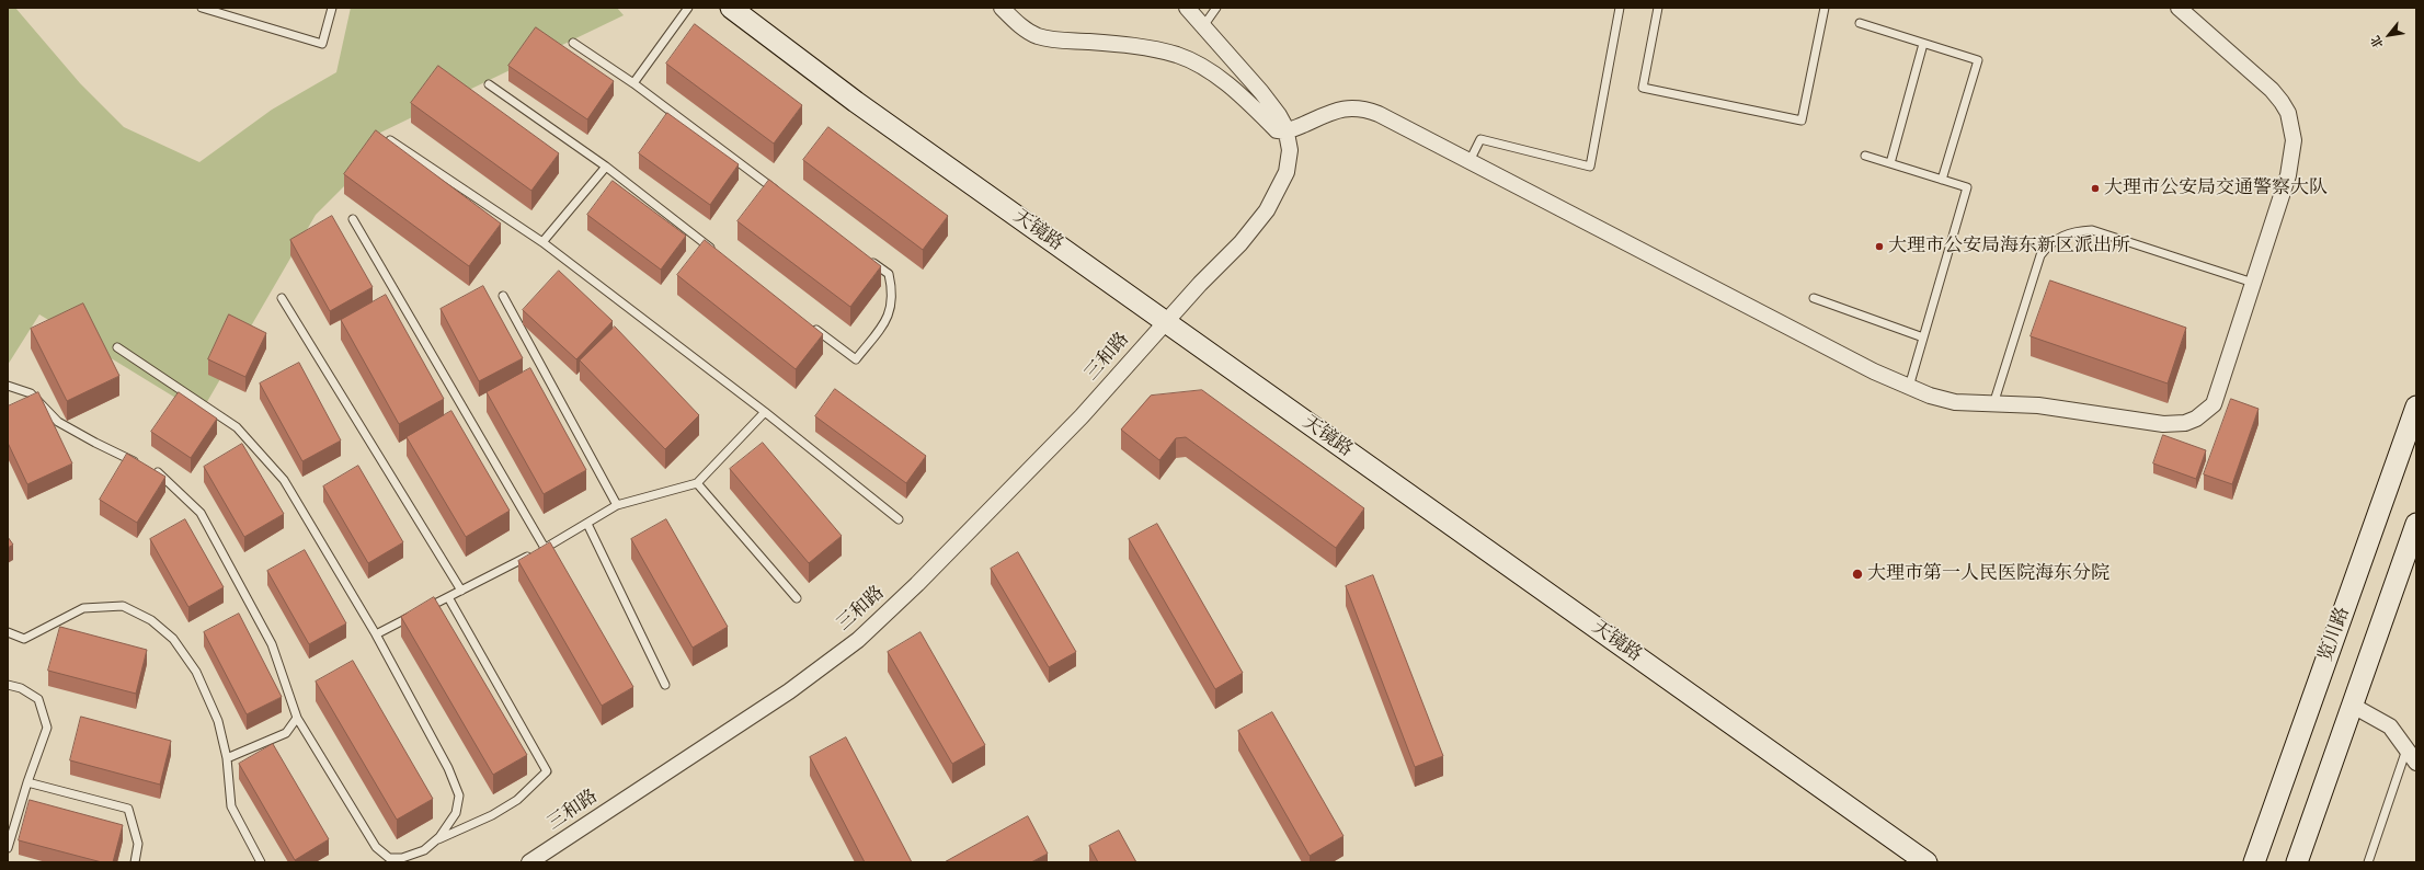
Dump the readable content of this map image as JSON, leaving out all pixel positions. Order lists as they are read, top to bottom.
{
  "streets": {
    "street": ["天镜路", "三和路", "览川路"]
  },
  "crossings": [
    ["天镜路", "三和路"]
  ],
  "places": ["大理市公安局交通警察大队", "大理市公安局海东新区派出所", "大理市第一人民医院海东分院"],
  "north": "bottom left"
}
